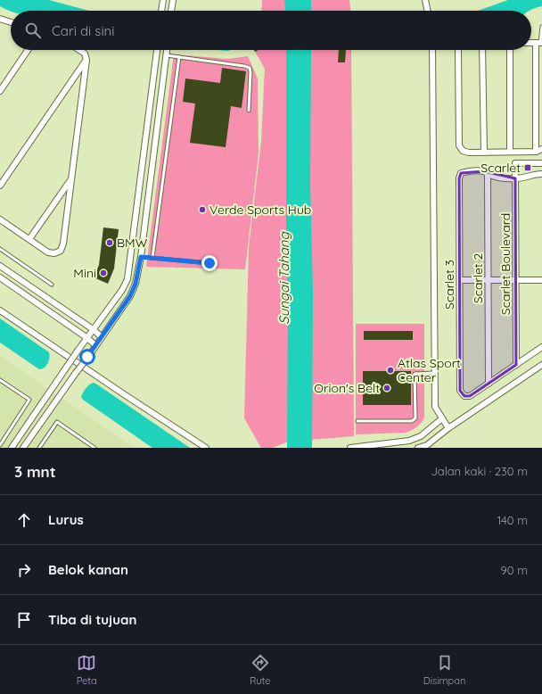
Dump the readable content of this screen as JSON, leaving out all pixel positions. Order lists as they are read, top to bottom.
{
  "streets": {
    "street": ["Scarlet Boulevard", "Scarlet 2", "Scarlet 3"]
  },
  "crossings": [
    ["Scarlet 2", "Scarlet 3"]
  ],
  "water": ["Sungai Tahang"],
  "places": {
    "transit": ["Scarlet"],
    "other": [
      "Verde Sports Hub",
      "BMW",
      "Mini",
      "Atlas Sport Center",
      "Orion's Belt"
    ]
  },
  "page": {
    "search": "Cari di sini",
    "heading": ["3 mnt", "Jalan kaki · 230 m"],
    "list": [
      ["Lurus", "140 m"],
      ["Belok kanan", "90 m"],
      "Tiba di tujuan"
    ],
    "nav": ["Peta", "Rute", "Disimpan"]
  }
}
